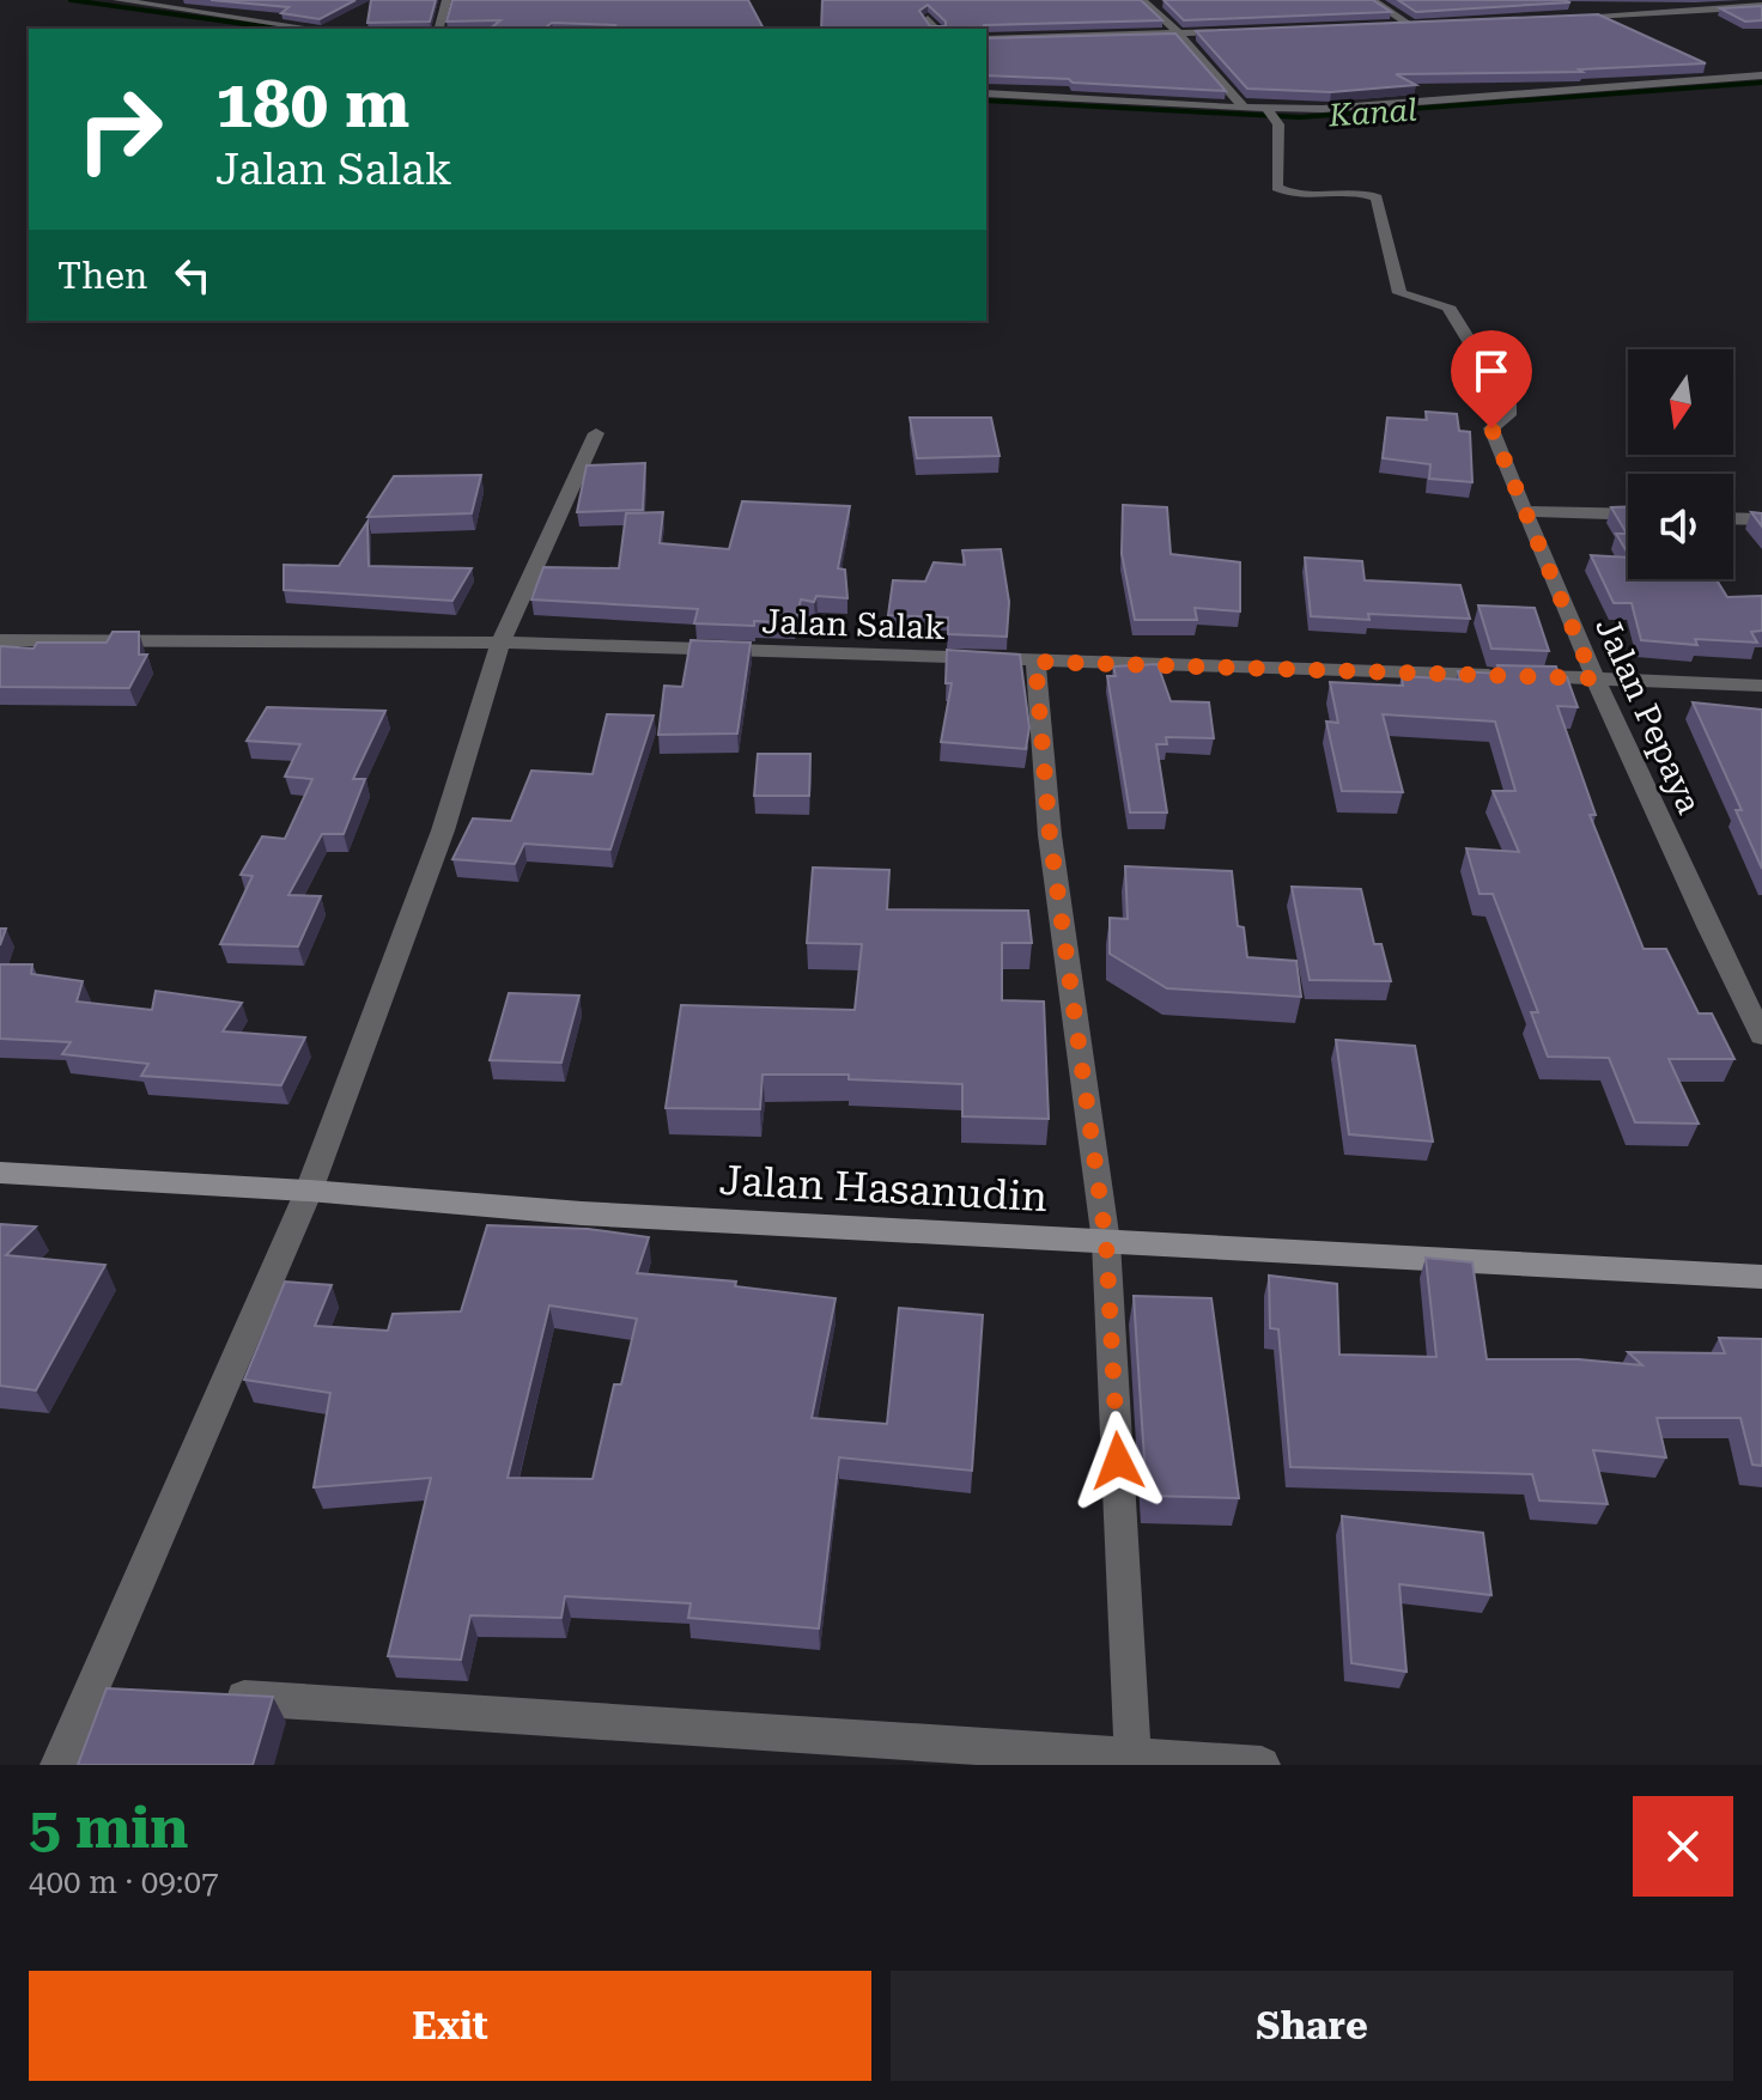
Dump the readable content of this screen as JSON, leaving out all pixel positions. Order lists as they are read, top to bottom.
{
  "streets": {
    "main road": ["Jalan Hasanudin"],
    "street": ["Jalan Salak", "Jalan Pepaya"]
  },
  "crossings": [
    ["Jalan Salak", "Jalan Pepaya"]
  ],
  "water": ["Kanal"],
  "north": "bottom",
  "page": {
    "turn": ["180 m", "Jalan Salak"],
    "then": "Then",
    "heading": ["5 min", "400 m · 09:07"],
    "buttons": ["Exit", "Share"]
  }
}
